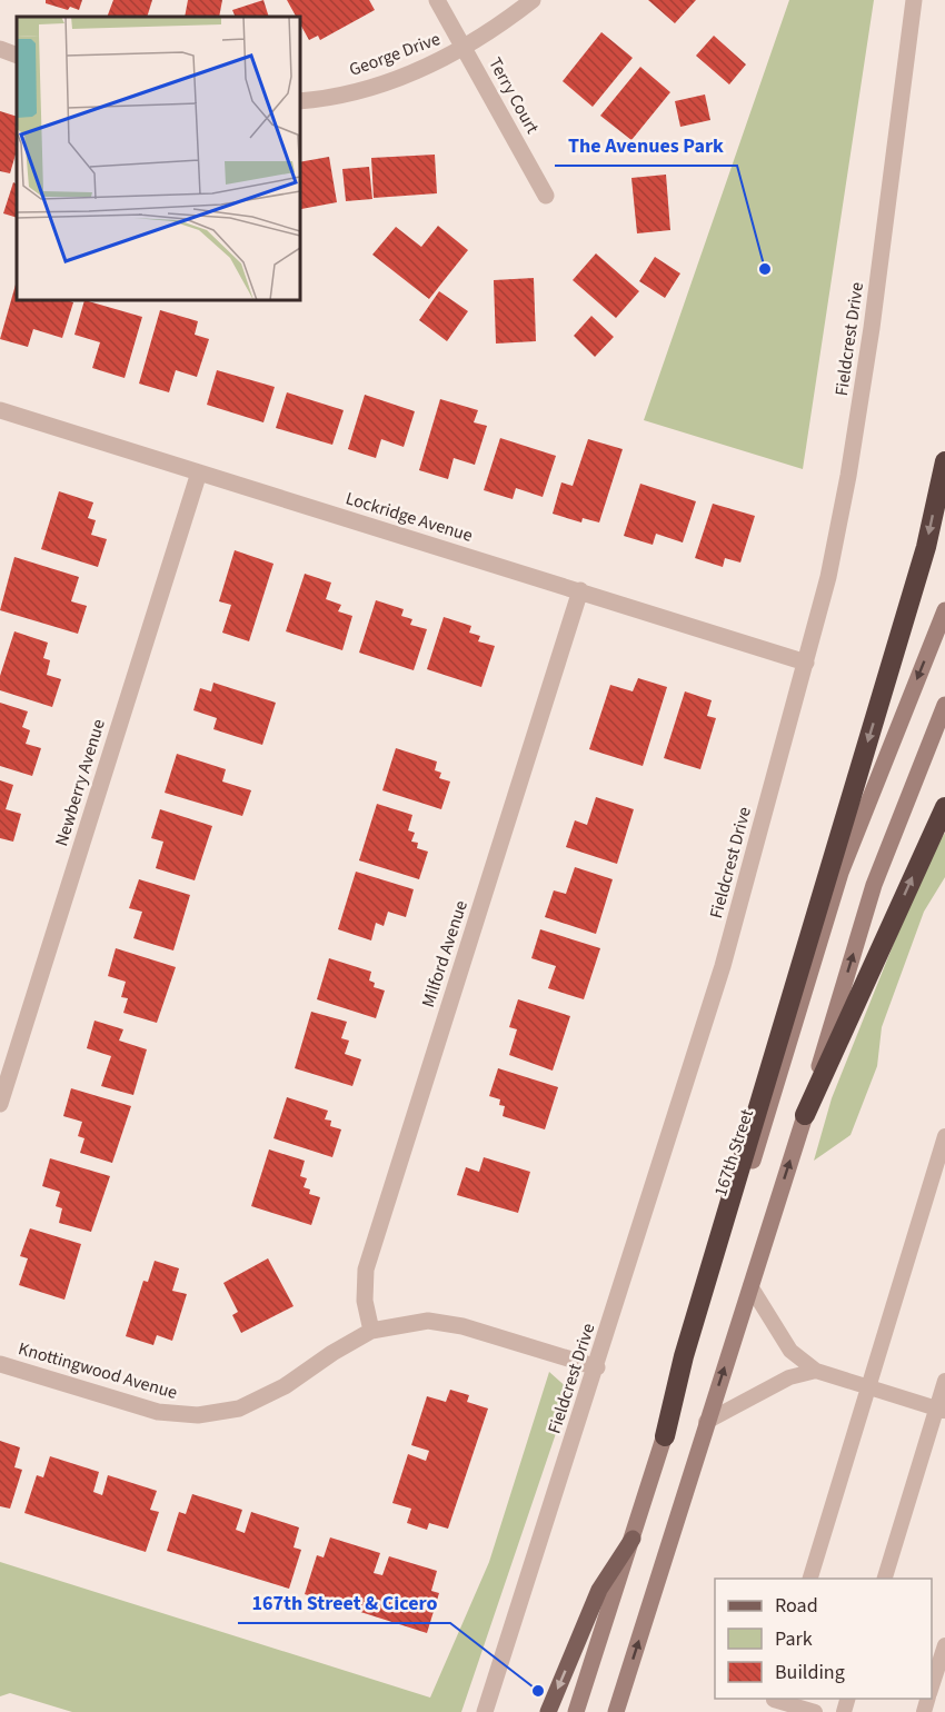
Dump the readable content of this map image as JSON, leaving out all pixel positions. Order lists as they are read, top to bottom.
{
  "streets": {
    "main road": ["167th Street"],
    "street": [
      "George Drive",
      "Terry Court",
      "Fieldcrest Drive",
      "Lockridge Avenue",
      "Newberry Avenue",
      "Milford Avenue",
      "Knottingwood Avenue"
    ]
  },
  "crossings": [
    ["George Drive", "Terry Court"],
    ["Fieldcrest Drive", "Lockridge Avenue"],
    ["Fieldcrest Drive", "Knottingwood Avenue"],
    ["Lockridge Avenue", "Newberry Avenue"],
    ["Lockridge Avenue", "Milford Avenue"],
    ["Milford Avenue", "Knottingwood Avenue"]
  ],
  "places": ["The Avenues Park", "167th Street & Cicero"],
  "legend": ["Road", "Park", "Building"]
}
